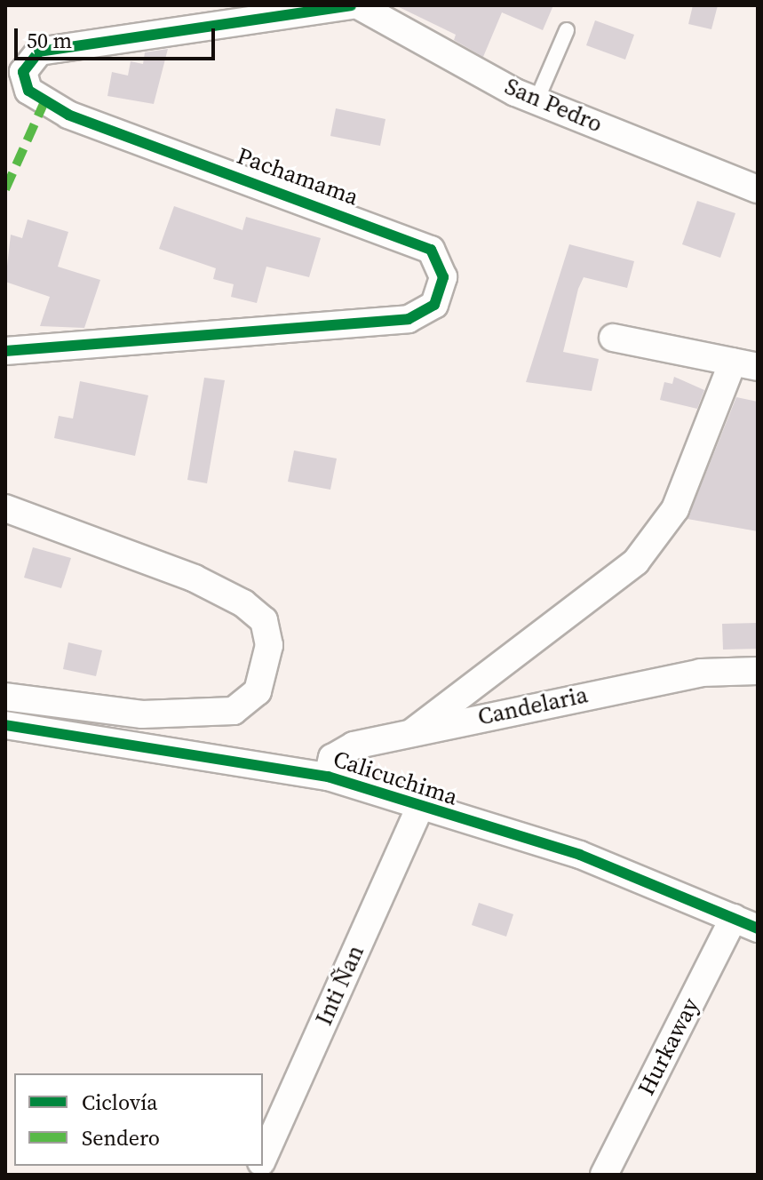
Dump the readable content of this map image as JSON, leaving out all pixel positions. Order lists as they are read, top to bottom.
{
  "streets": {
    "street": [
      "San Pedro",
      "Pachamama",
      "Candelaria",
      "Calicuchima",
      "Inti Ñan",
      "Hurkaway"
    ]
  },
  "crossings": [
    ["Candelaria", "Calicuchima"],
    ["Calicuchima", "Inti Ñan"],
    ["Calicuchima", "Hurkaway"]
  ],
  "legend": ["Ciclovía", "Sendero"],
  "scale_bar": "50 m"
}
